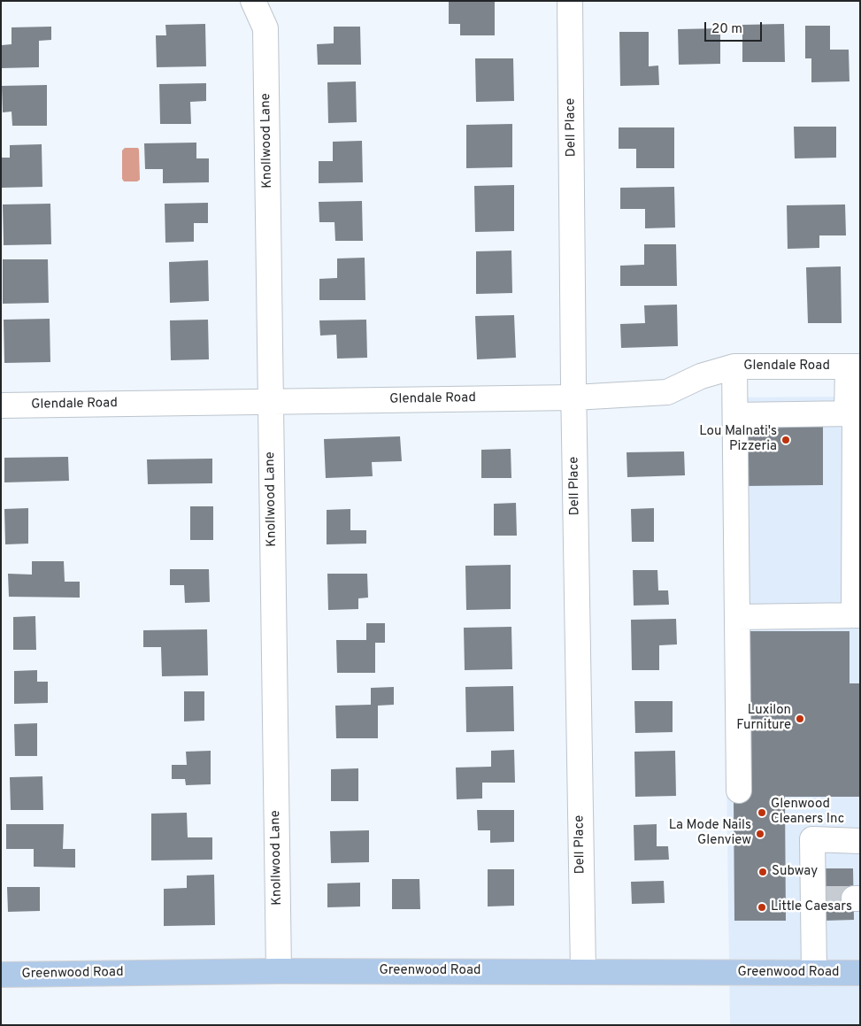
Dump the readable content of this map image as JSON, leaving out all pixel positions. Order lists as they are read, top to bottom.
{
  "streets": {
    "main road": ["Greenwood Road"],
    "street": ["Dell Place", "Knollwood Lane", "Glendale Road"]
  },
  "crossings": [
    ["Dell Place", "Glendale Road"],
    ["Dell Place", "Greenwood Road"],
    ["Knollwood Lane", "Glendale Road"],
    ["Knollwood Lane", "Greenwood Road"]
  ],
  "places": [
    "Lou Malnati's Pizzeria",
    "Luxilon Furniture",
    "Glenwood Cleaners Inc",
    "La Mode Nails Glenview",
    "Subway",
    "Little Caesars"
  ],
  "scale_bar": "20 m"
}
